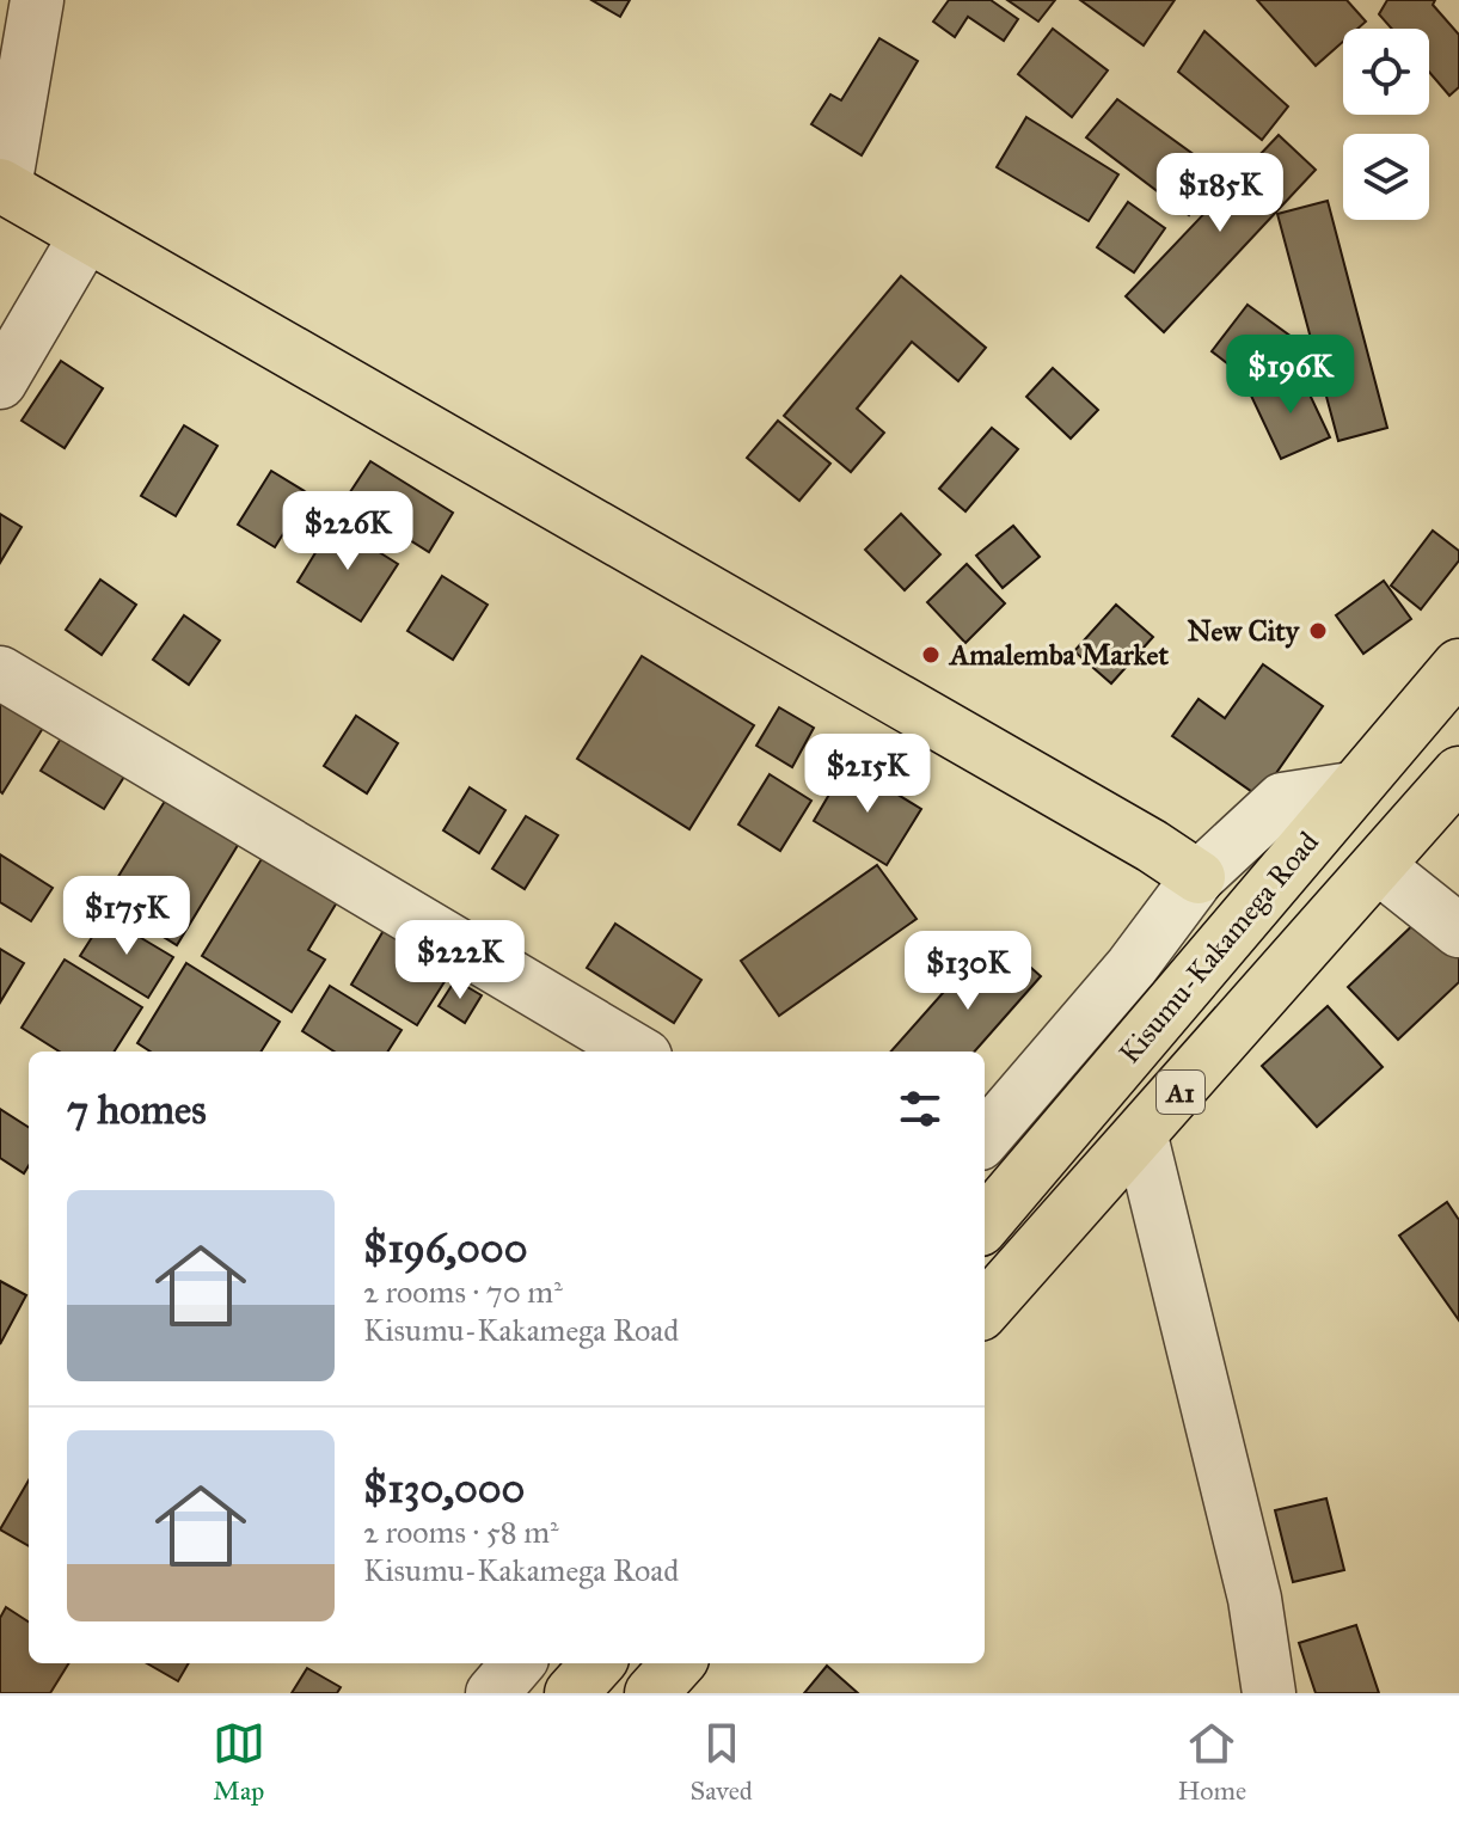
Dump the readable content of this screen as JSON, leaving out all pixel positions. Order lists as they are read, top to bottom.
{
  "streets": {
    "main road": ["Kisumu-Kakamega Road", "A1"]
  },
  "places": ["New City", "Amalemba Market"],
  "page": {
    "price": [
      "$185K",
      "$196K",
      "$226K",
      "$215K",
      "$175K",
      "$222K",
      "$130K"
    ],
    "heading": "7 homes",
    "list": [
      {
        "name": "$196,000",
        "note": "2 rooms · 70 m² · Kisumu-Kakamega Road"
      },
      {
        "name": "$130,000",
        "note": "2 rooms · 58 m² · Kisumu-Kakamega Road"
      }
    ],
    "tabs": ["Map", "Saved", "Home"]
  }
}
